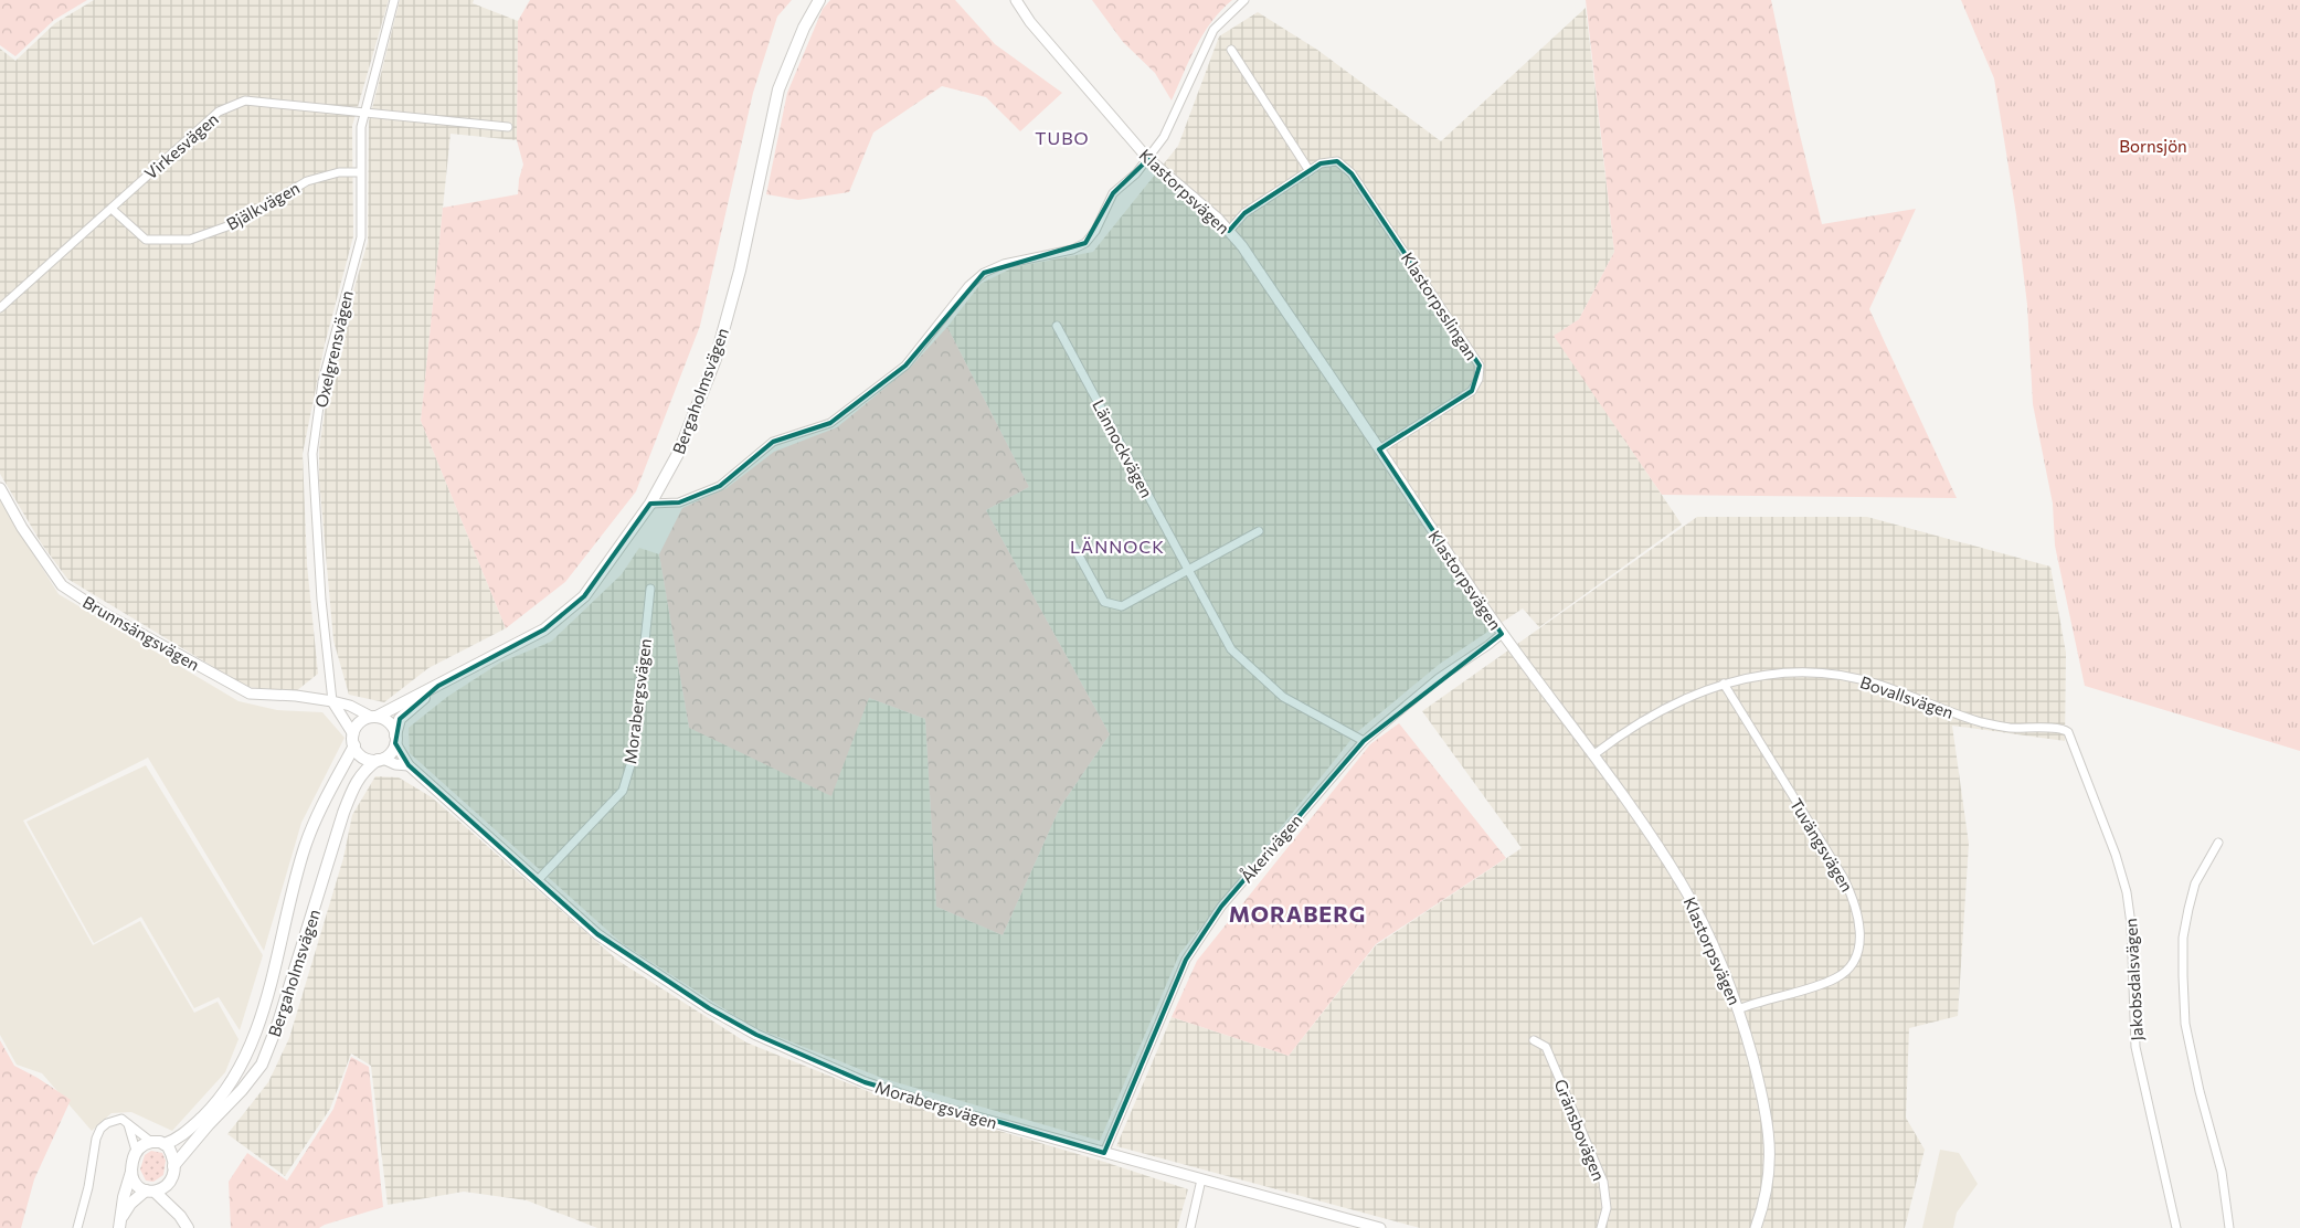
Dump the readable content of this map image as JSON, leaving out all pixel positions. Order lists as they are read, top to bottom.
{
  "streets": {
    "main road": ["Bergaholmsvägen"],
    "street": [
      "Virkesvägen",
      "Klastorpsvägen",
      "Bjälkvägen",
      "Klastorpsslingan",
      "Oxelgrensvägen",
      "Lännockvägen",
      "Brunnsängsvägen",
      "Bovallsvägen",
      "Morabergsvägen",
      "Tuvängsvägen",
      "Åkerivägen",
      "Jakobsdalsvägen",
      "Gränsbovägen"
    ]
  },
  "crossings": [
    ["Virkesvägen", "Bjälkvägen"],
    ["Virkesvägen", "Oxelgrensvägen"],
    ["Klastorpsvägen", "Klastorpsslingan"],
    ["Klastorpsvägen", "Bovallsvägen"],
    ["Klastorpsvägen", "Tuvängsvägen"],
    ["Klastorpsvägen", "Åkerivägen"],
    ["Bjälkvägen", "Oxelgrensvägen"],
    ["Oxelgrensvägen", "Brunnsängsvägen"],
    ["Bergaholmsvägen", "Brunnsängsvägen"],
    ["Bergaholmsvägen", "Morabergsvägen"],
    ["Lännockvägen", "Åkerivägen"],
    ["Brunnsängsvägen", "Morabergsvägen"],
    ["Bovallsvägen", "Tuvängsvägen"],
    ["Bovallsvägen", "Jakobsdalsvägen"],
    ["Morabergsvägen", "Åkerivägen"]
  ],
  "districts": ["TUBO", "LÄNNOCK", "MORABERG"],
  "parks": ["Bornsjön"]
}
